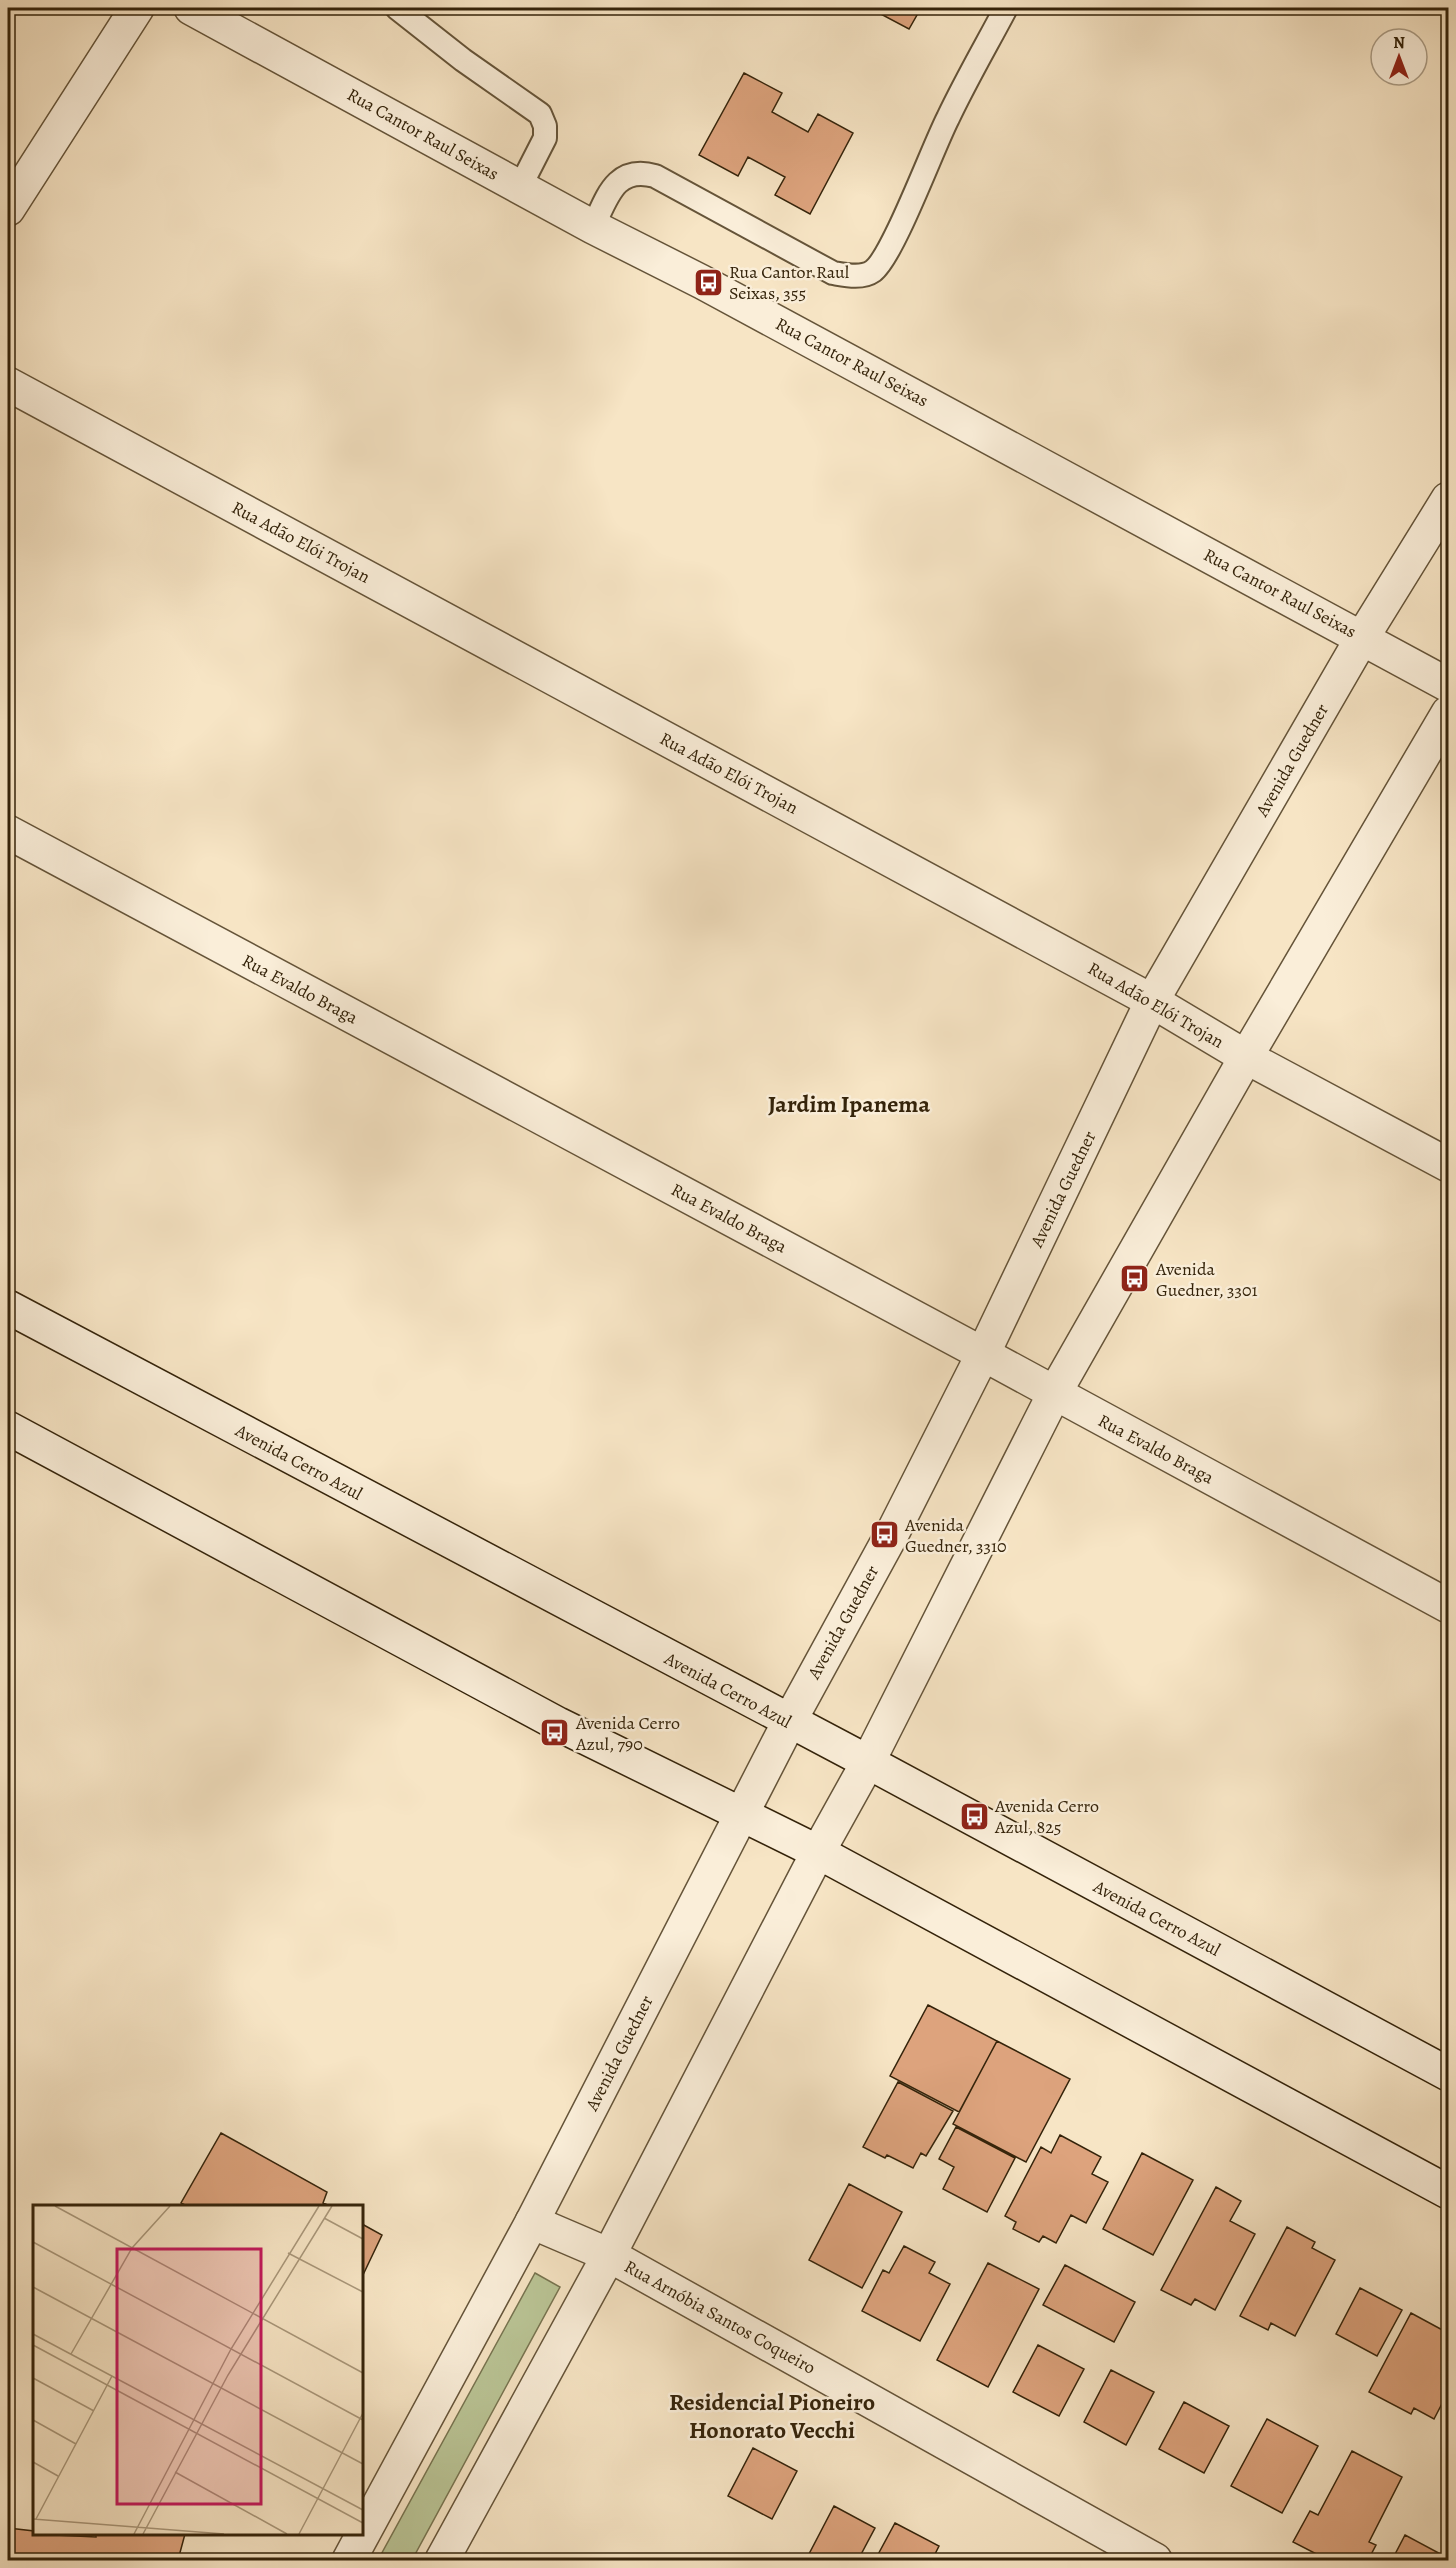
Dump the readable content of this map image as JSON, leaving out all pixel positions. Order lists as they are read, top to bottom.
{
  "streets": {
    "street": [
      "Rua Cantor Raul Seixas",
      "Rua Adão Elói Trojan",
      "Avenida Guedner",
      "Rua Evaldo Braga",
      "Avenida Cerro Azul",
      "Rua Arnóbia Santos Coqueiro"
    ]
  },
  "crossings": [
    ["Rua Cantor Raul Seixas", "Avenida Guedner"],
    ["Rua Adão Elói Trojan", "Avenida Guedner"],
    ["Avenida Guedner", "Rua Evaldo Braga"],
    ["Avenida Guedner", "Avenida Cerro Azul"],
    ["Avenida Guedner", "Rua Arnóbia Santos Coqueiro"]
  ],
  "districts": ["Jardim Ipanema", "Residencial Pioneiro Honorato Vecchi"],
  "places": {
    "bus stop": [
      "Rua Cantor Raul Seixas, 355",
      "Avenida Guedner, 3301",
      "Avenida Guedner, 3310",
      "Avenida Cerro Azul, 790",
      "Avenida Cerro Azul, 825"
    ]
  },
  "north": "top"
}
